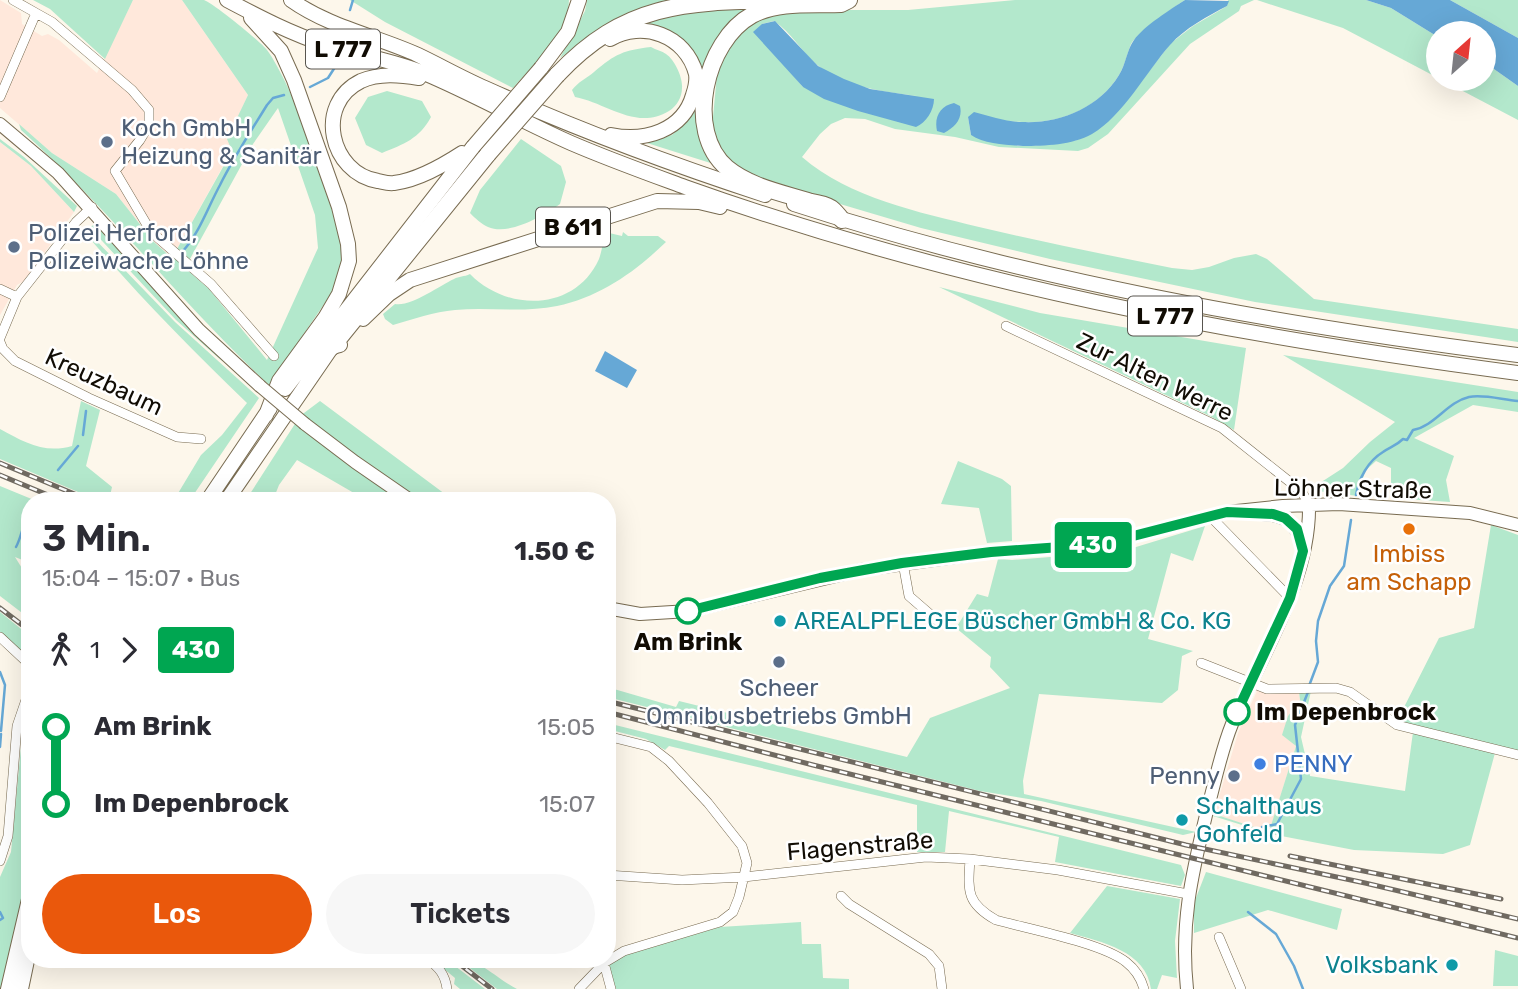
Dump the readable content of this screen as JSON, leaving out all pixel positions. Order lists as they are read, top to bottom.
{
  "streets": {
    "highway": ["L 777", "B 611"],
    "main road": ["Löhner Straße"],
    "street": ["Zur Alten Werre", "Kreuzbaum", "Flagenstraße"]
  },
  "crossings": [
    ["L 777", "B 611"],
    ["Zur Alten Werre", "Löhner Straße"]
  ],
  "places": [
    "Koch GmbH Heizung & Sanitär",
    "Polizei Herford, Polizeiwache Löhne",
    "Imbiss am Schapp",
    "Am Brink",
    "AREALPFLEGE Büscher GmbH & Co. KG",
    "Scheer Omnibusbetriebs GmbH",
    "Im Depenbrock",
    "PENNY",
    "Penny",
    "Schalthaus Gohfeld",
    "Volksbank"
  ],
  "lines": ["bus line 430"],
  "north": "top right",
  "page": {
    "on_map": "430",
    "heading": ["3 Min.", "15:04 – 15:07 · Bus", "1.50 €"],
    "legs": ["1", "430"],
    "list": [
      {
        "name": "Am Brink",
        "value": "15:05"
      },
      {
        "name": "Im Depenbrock",
        "value": "15:07"
      }
    ],
    "buttons": ["Los", "Tickets"]
  }
}
